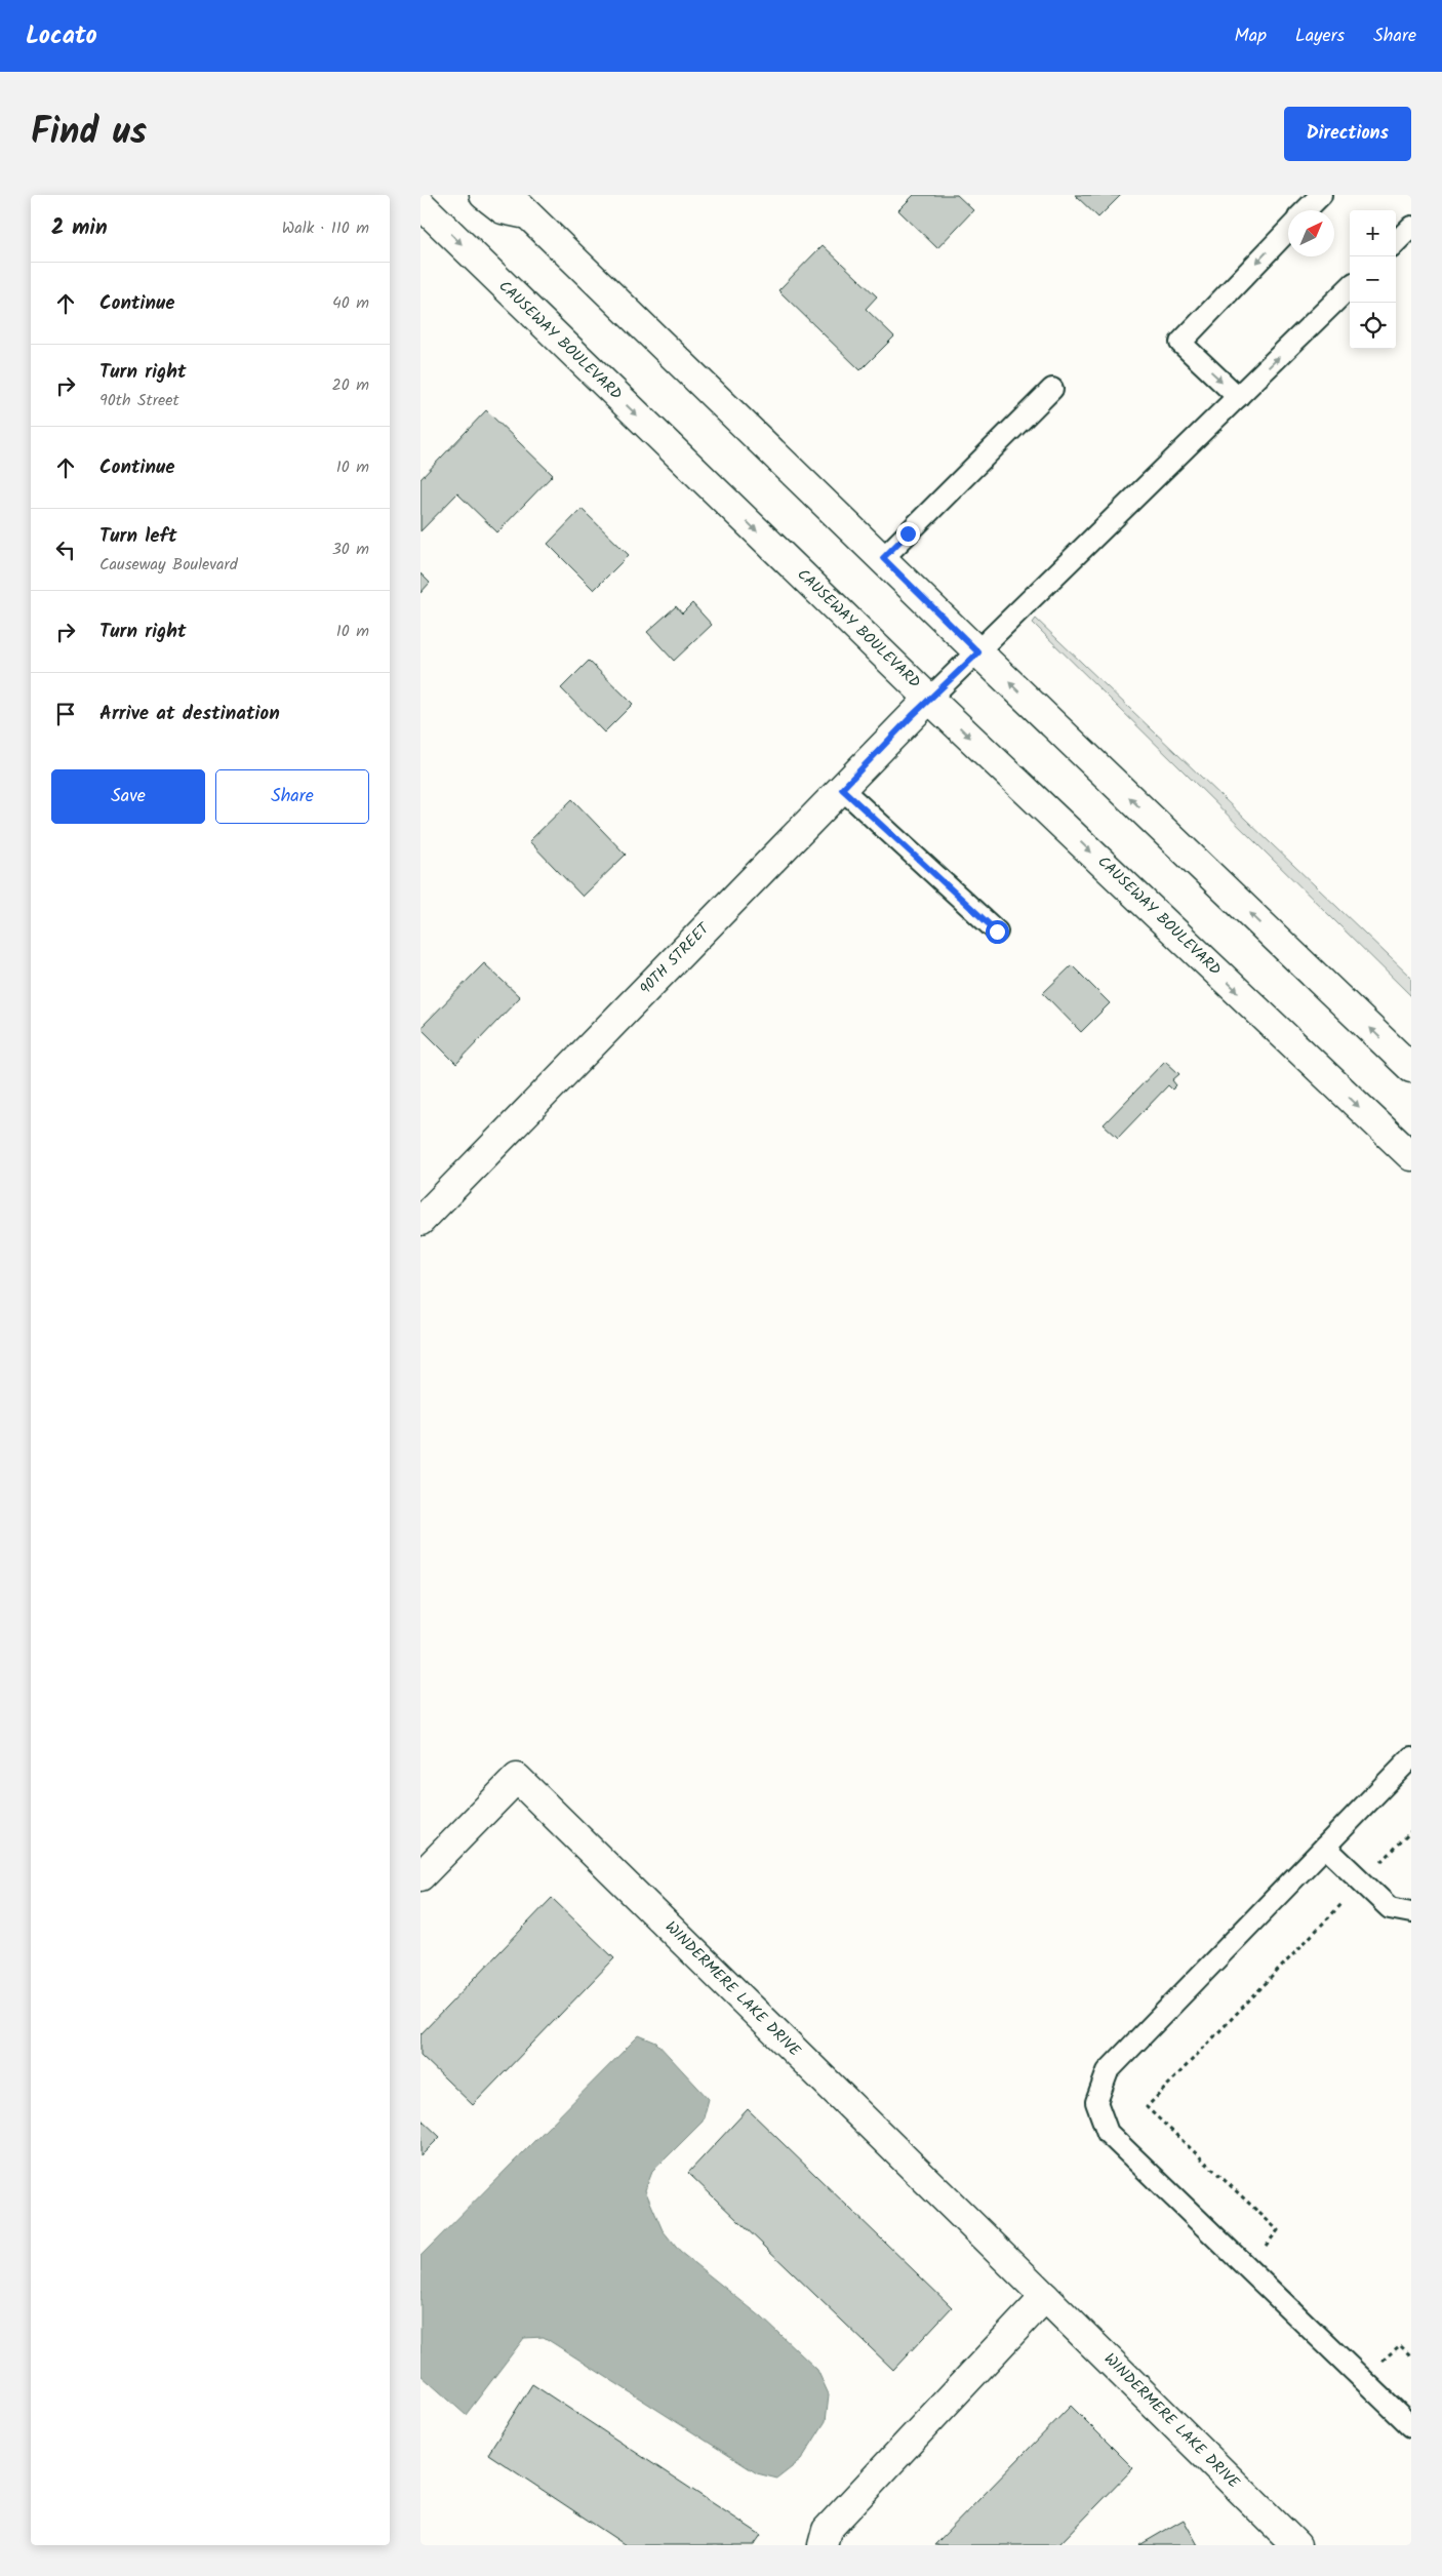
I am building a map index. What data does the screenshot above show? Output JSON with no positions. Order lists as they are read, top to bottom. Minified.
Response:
{"streets":{"main road":["CAUSEWAY BOULEVARD","90TH STREET","WINDERMERE LAKE DRIVE"]},"crossings":[["CAUSEWAY BOULEVARD","90TH STREET"]],"north":"top right","page":{"header":"Locato","nav":["Map","Layers","Share"],"title":"Find us","buttons":["Directions",["Save","Share"]],"heading":["2 min","Walk · 110 m"],"map_buttons":["+","−"],"list":[["Continue","40 m"],["Turn right","90th Street","20 m"],["Continue","10 m"],["Turn left","Causeway Boulevard","30 m"],["Turn right","10 m"],"Arrive at destination"]}}
